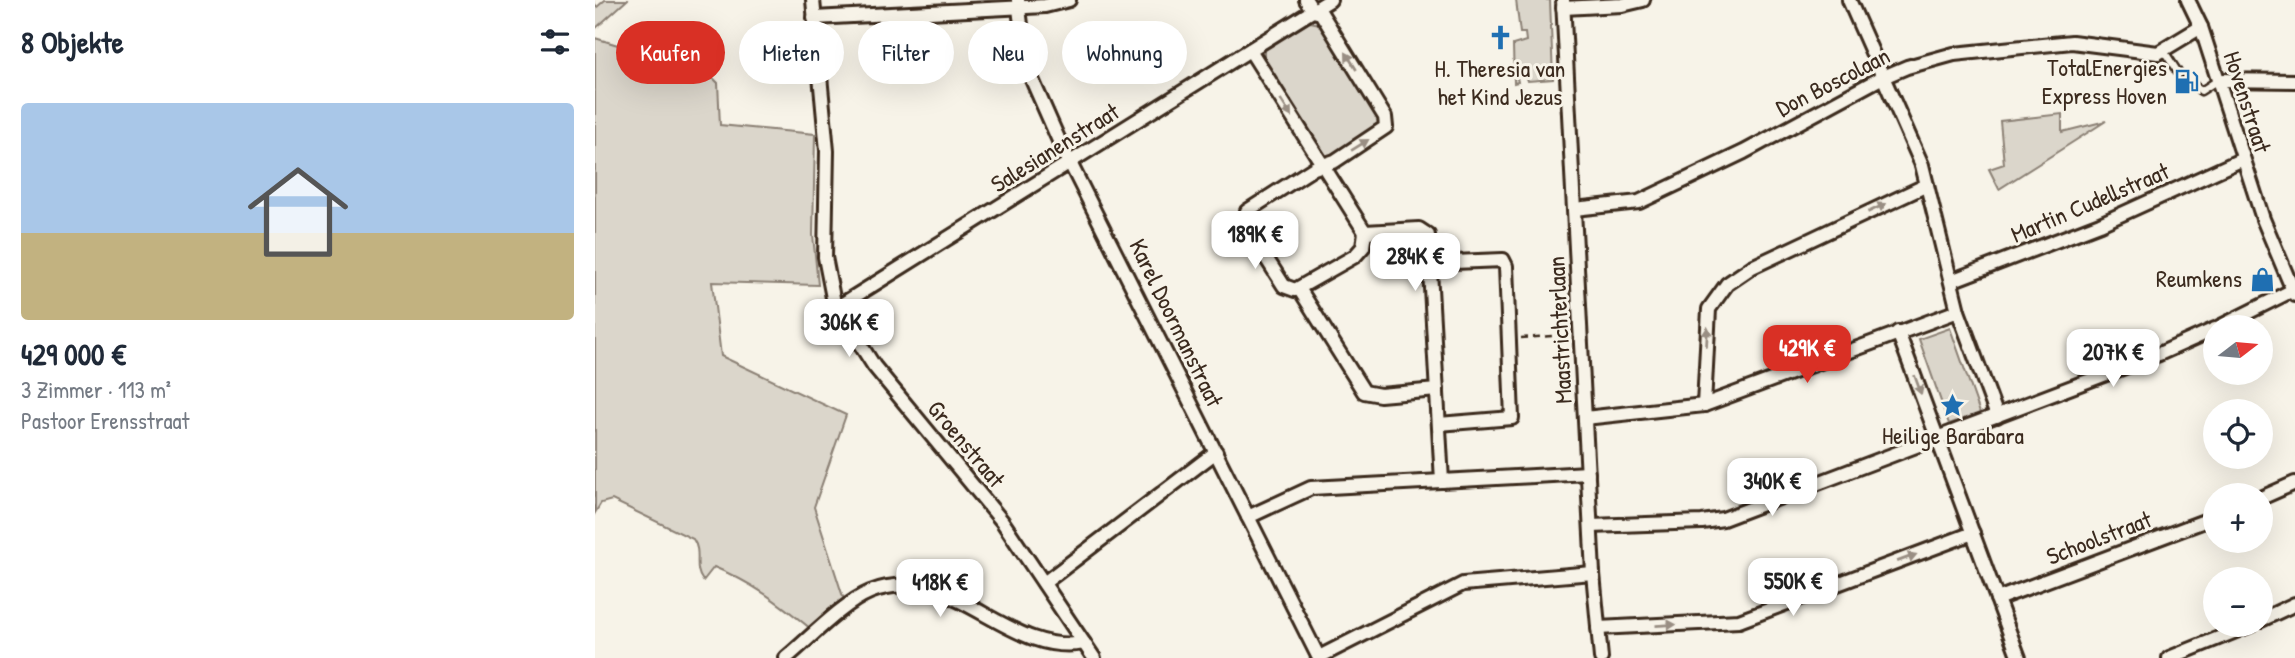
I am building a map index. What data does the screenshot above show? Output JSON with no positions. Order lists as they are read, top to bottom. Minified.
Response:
{"streets":{"street":["Don Boscolaan","Hovenstraat","Salesianenstraat","Martin Cudellstraat","Karel Doormanstraat","Maastrichterlaan","Groenstraat","Schoolstraat"]},"crossings":[["Don Boscolaan","Maastrichterlaan"],["Hovenstraat","Martin Cudellstraat"],["Salesianenstraat","Karel Doormanstraat"],["Salesianenstraat","Groenstraat"]],"places":{"church":["H. Theresia van het Kind Jezus"],"fuel station":["TotalEnergies Express Hoven"],"shop":["Reumkens"],"place":["Heilige Barabara"]},"north":"right","page":{"heading":"8 Objekte","chip":["Kaufen","Mieten","Filter","Neu","Wohnung"],"list":[{"name":"429 000 €","note":"3 Zimmer · 113 m² · Pastoor Erensstraat"}],"price":["189K €","284K €","306K €","429K €","207K €","340K €","550K €","418K €"],"map_buttons":["+","−"]}}
